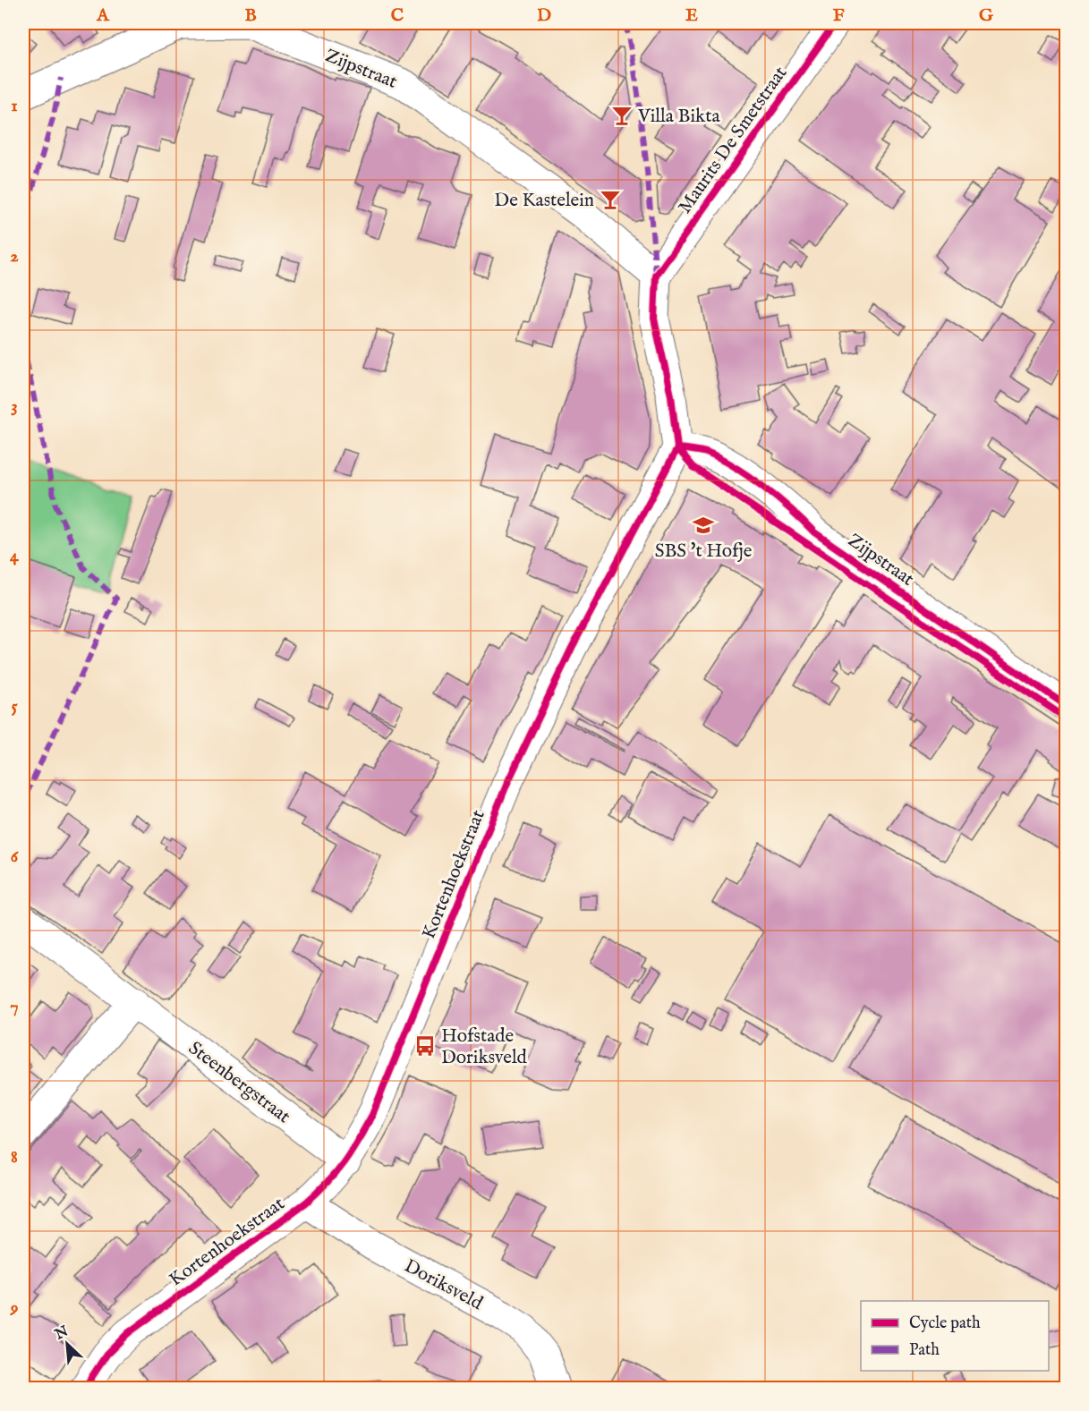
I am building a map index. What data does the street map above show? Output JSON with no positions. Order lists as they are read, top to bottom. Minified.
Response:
{"streets":{"street":["Zijpstraat","Maurits De Smetstraat","Kortenhoekstraat","Steenbergstraat","Doriksveld"]},"crossings":[["Zijpstraat","Maurits De Smetstraat"],["Zijpstraat","Kortenhoekstraat"],["Kortenhoekstraat","Steenbergstraat"],["Kortenhoekstraat","Doriksveld"]],"places":{"bar":["Villa Bikta","De Kastelein"],"school or university":["SBS 't Hofje"],"bus stop":["Hofstade Doriksveld"]},"legend":["Cycle path","Path"],"north":"top left","grid":{"columns":["A","B","C","D","E","F","G"],"rows":["1","2","3","4","5","6","7","8","9"]}}
